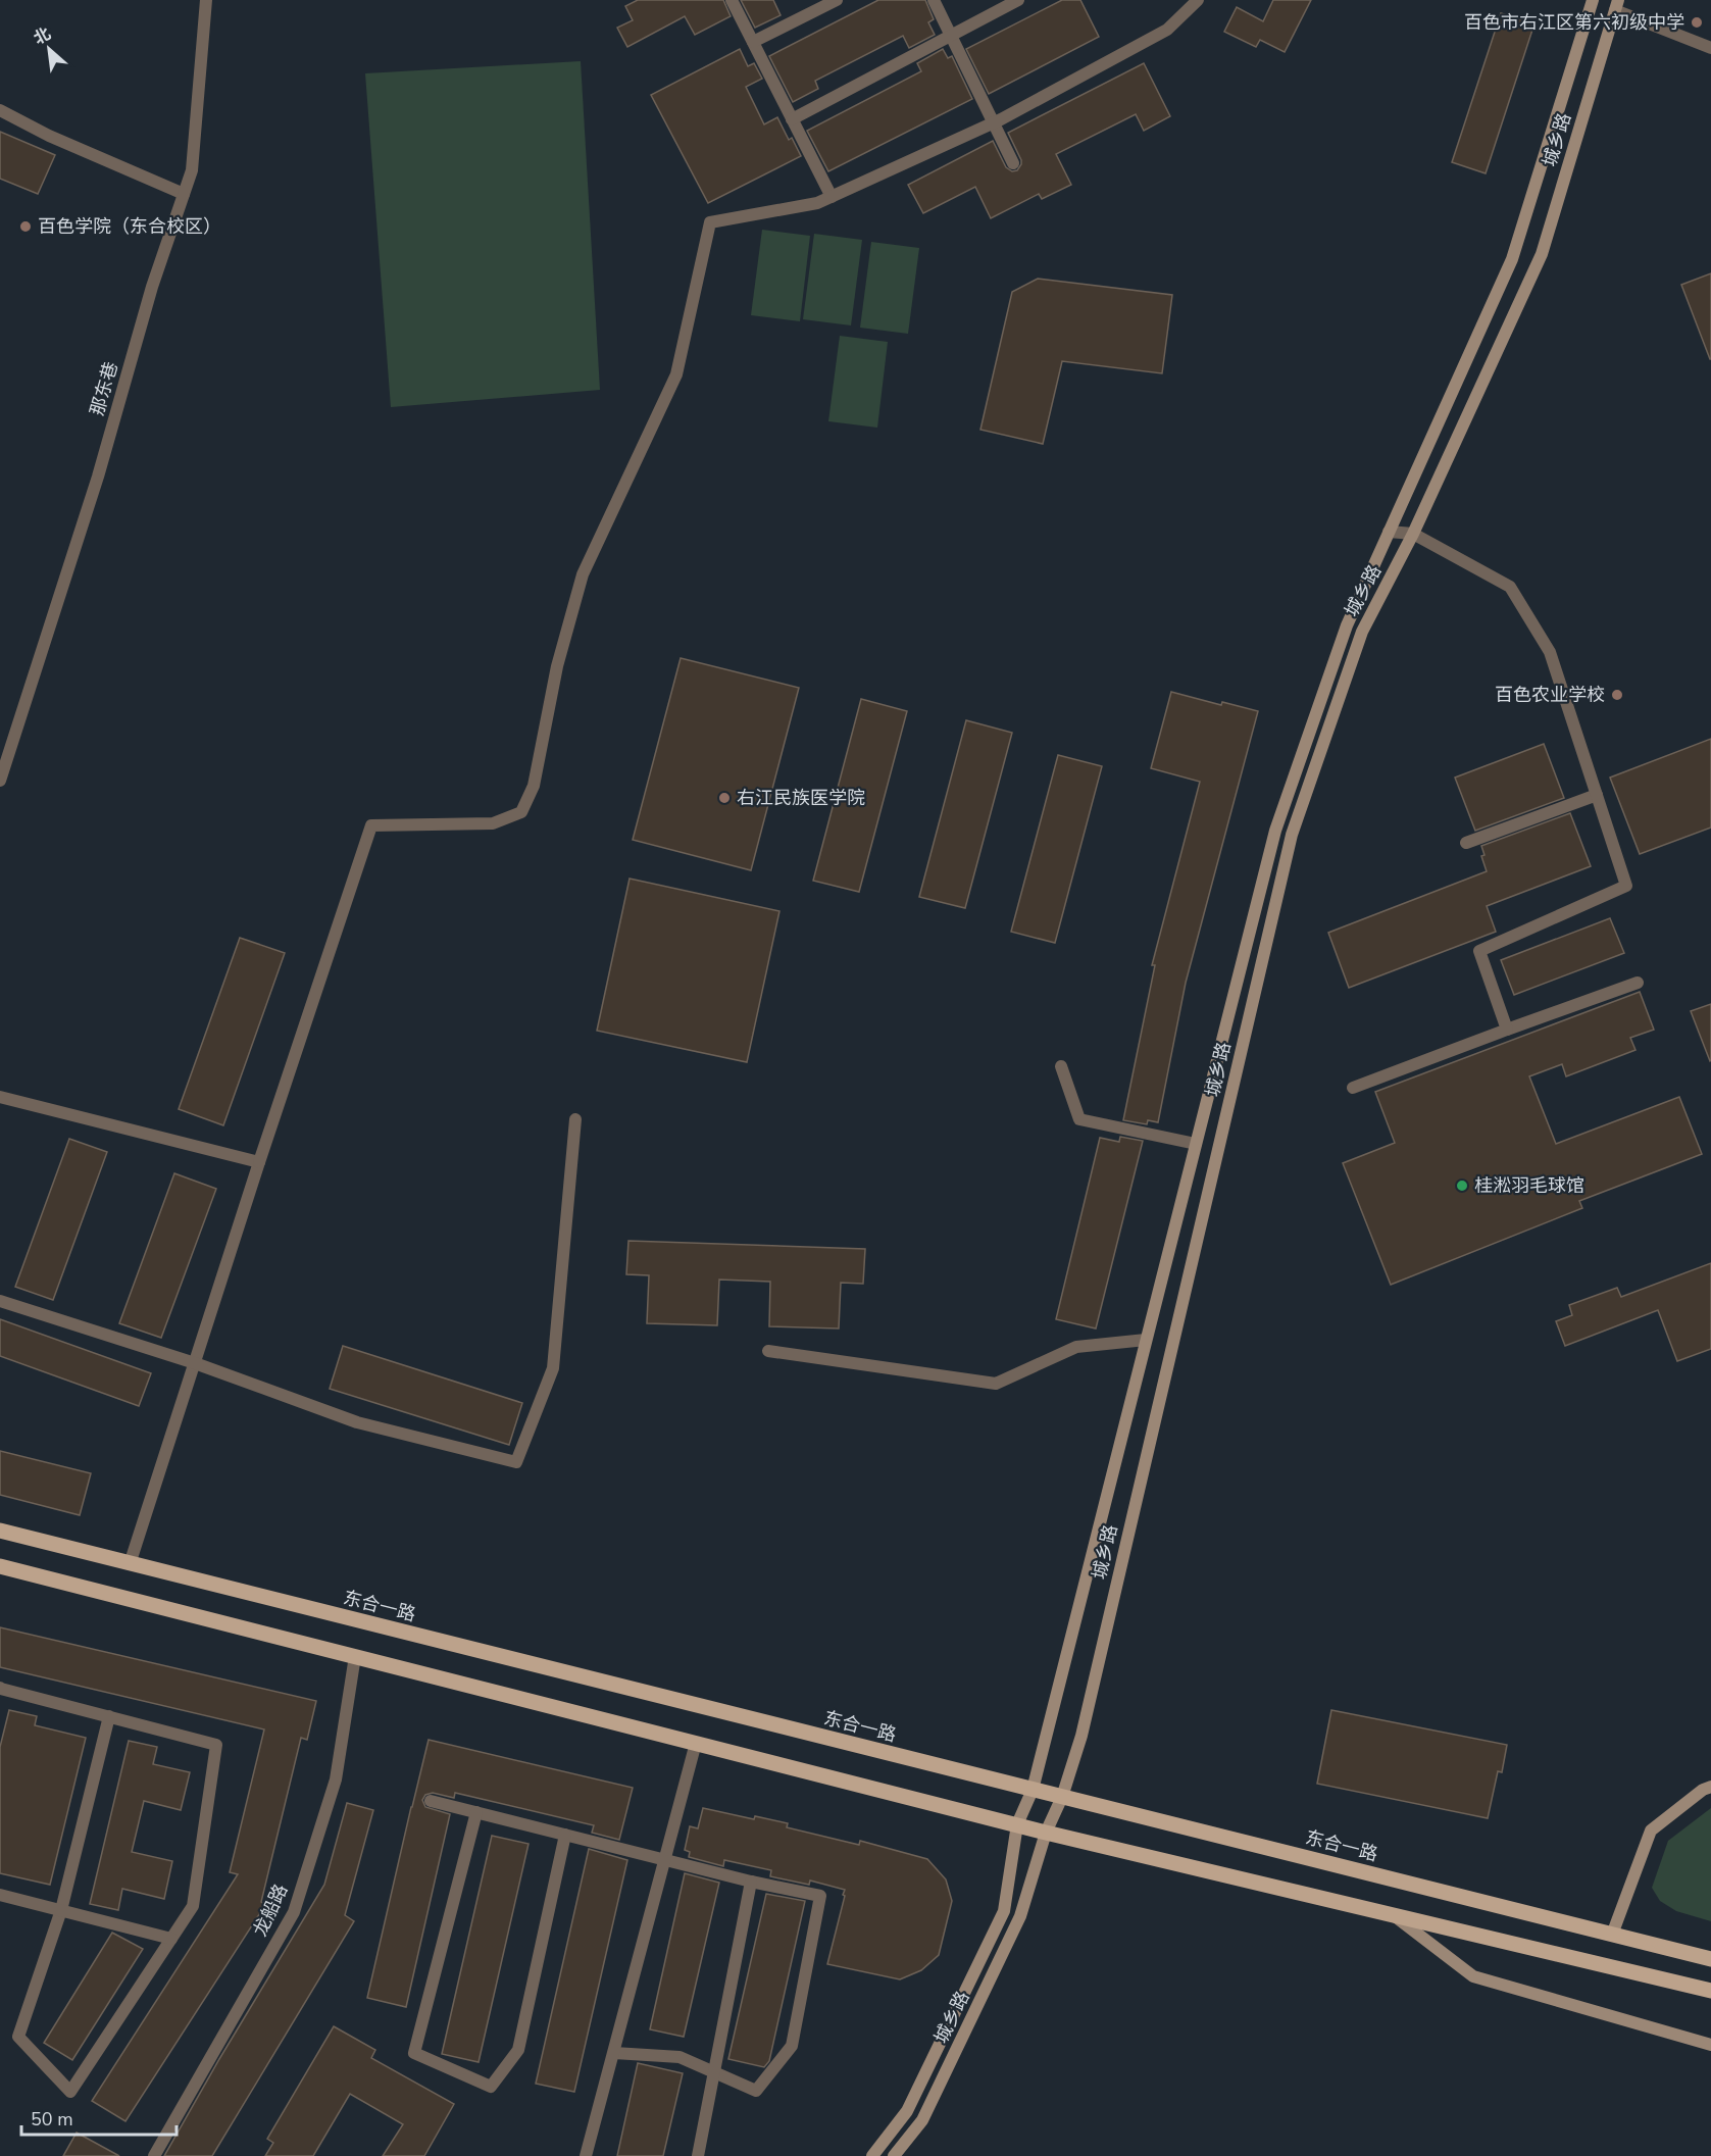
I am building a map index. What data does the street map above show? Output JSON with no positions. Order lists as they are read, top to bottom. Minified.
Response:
{"streets":{"main road":["城乡路","东合一路"],"street":["那东巷","龙船路"]},"crossings":[["城乡路","东合一路"]],"places":["百色市右江区第六初级中学","百色学院（东合校区）","百色农业学校","右江民族医学院","桂淞羽毛球馆"],"scale_bar":"50 m","north":"top left"}
